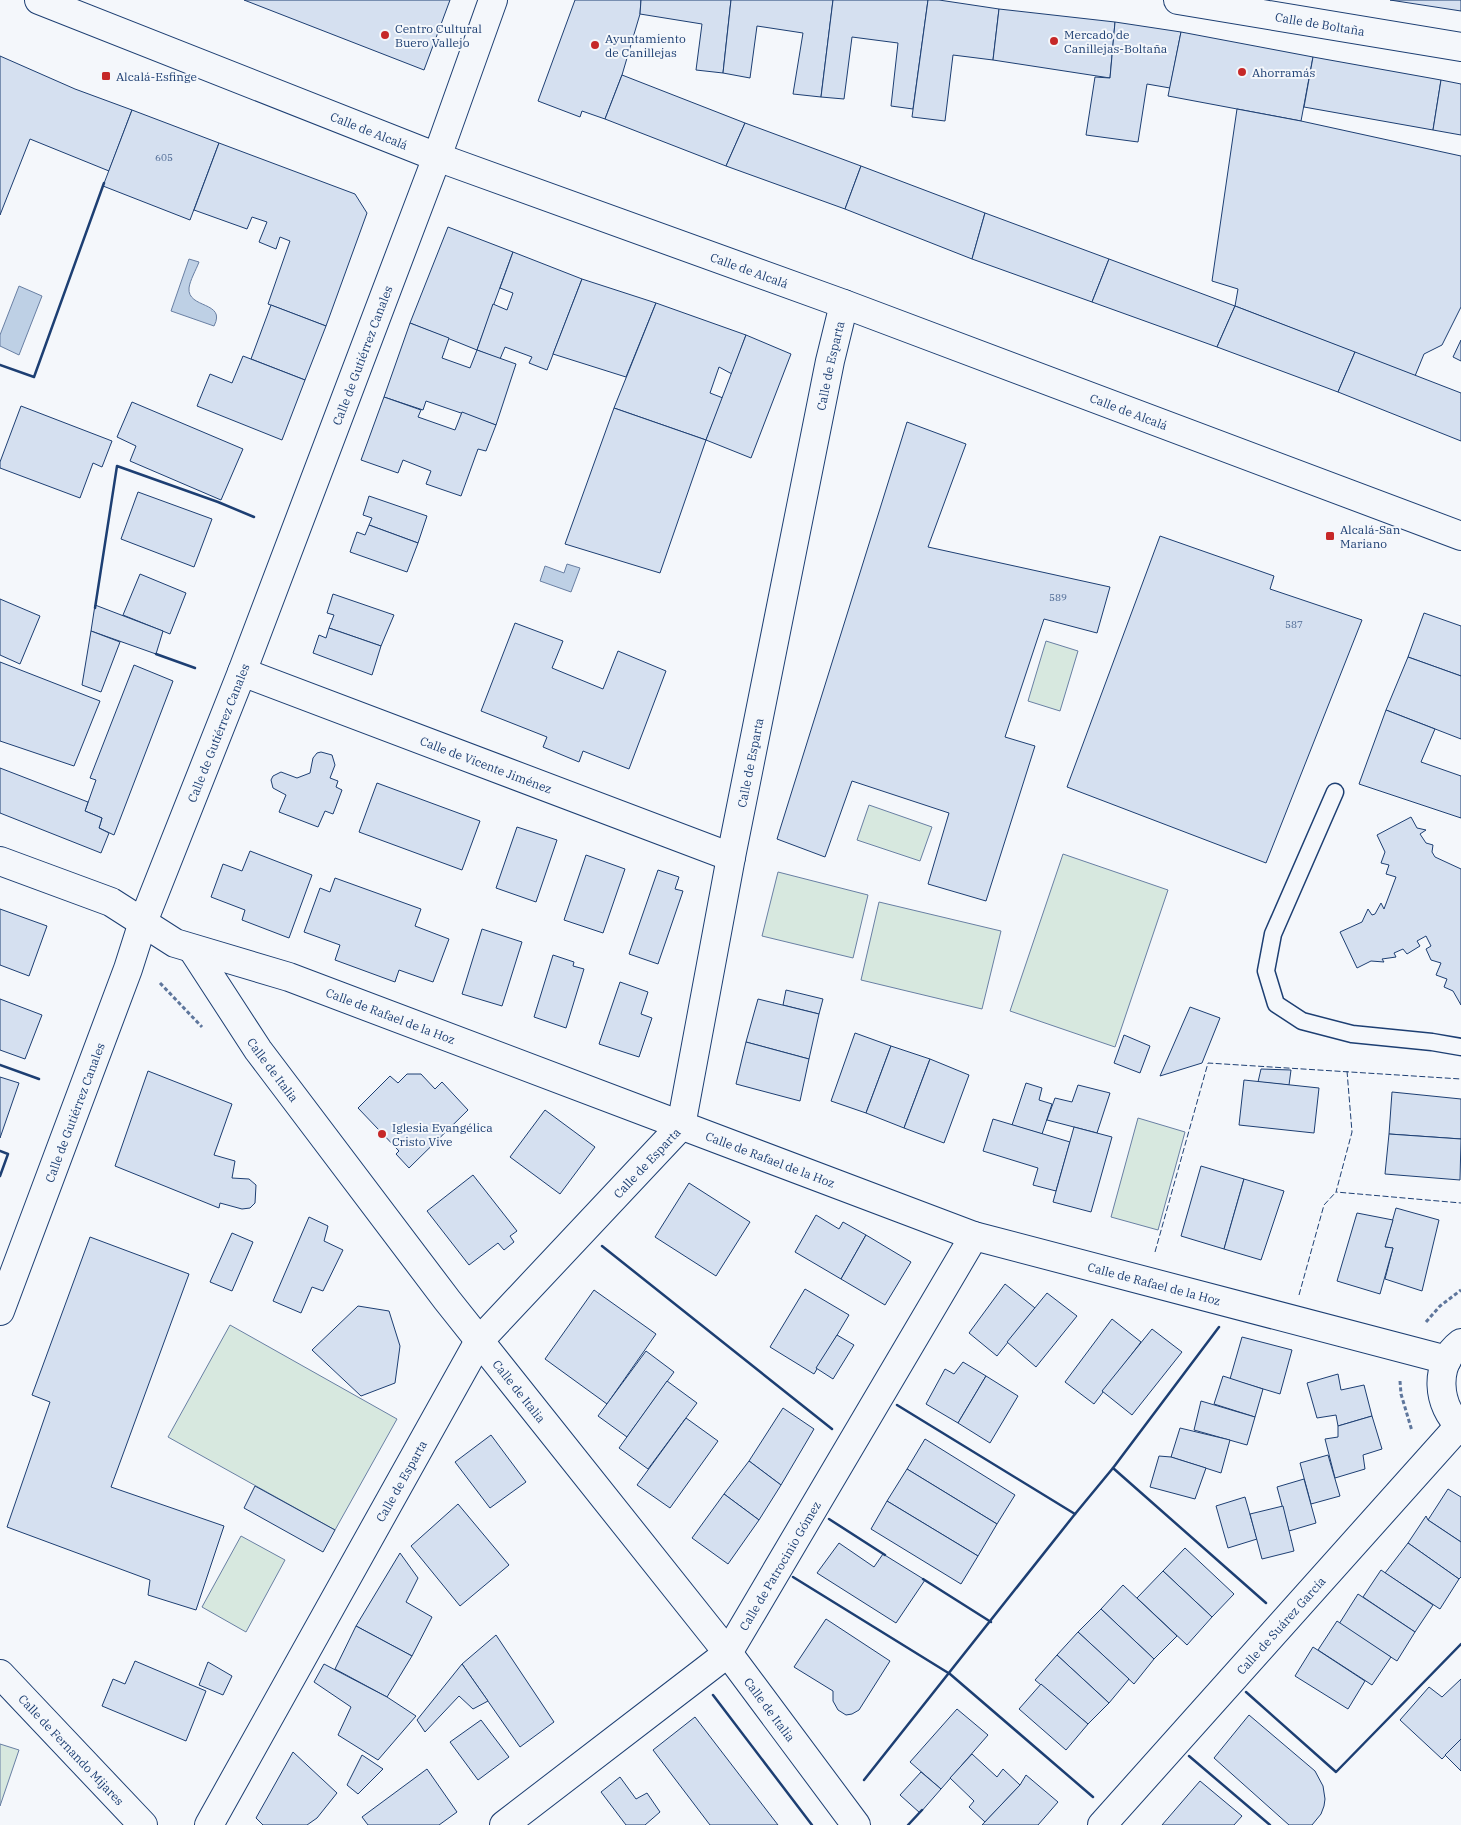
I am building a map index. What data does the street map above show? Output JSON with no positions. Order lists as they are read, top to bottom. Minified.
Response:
{"streets":{"street":["Calle de Boltaña","Calle de Alcalá","Calle de Gutiérrez Canales","Calle de Esparta","Calle de Vicente Jiménez","Calle de Rafael de la Hoz","Calle de Italia","Calle de Patrocinio Gómez","Calle de Suárez García","Calle de Fernando Mijares"]},"crossings":[["Calle de Alcalá","Calle de Gutiérrez Canales"],["Calle de Alcalá","Calle de Esparta"],["Calle de Gutiérrez Canales","Calle de Vicente Jiménez"],["Calle de Gutiérrez Canales","Calle de Rafael de la Hoz"],["Calle de Esparta","Calle de Vicente Jiménez"],["Calle de Esparta","Calle de Rafael de la Hoz"],["Calle de Esparta","Calle de Italia"],["Calle de Rafael de la Hoz","Calle de Italia"],["Calle de Rafael de la Hoz","Calle de Patrocinio Gómez"],["Calle de Italia","Calle de Patrocinio Gómez"]],"places":{"other":["Centro Cultural Buero Vallejo","Mercado de Canillejas-Boltaña","Ayuntamiento de Canillejas","Ahorramás","Iglesia Evangélica Cristo Vive"],"transit":["Alcalá-Esfinge","Alcalá-San Mariano"]},"house_numbers":["605","589","587"]}
